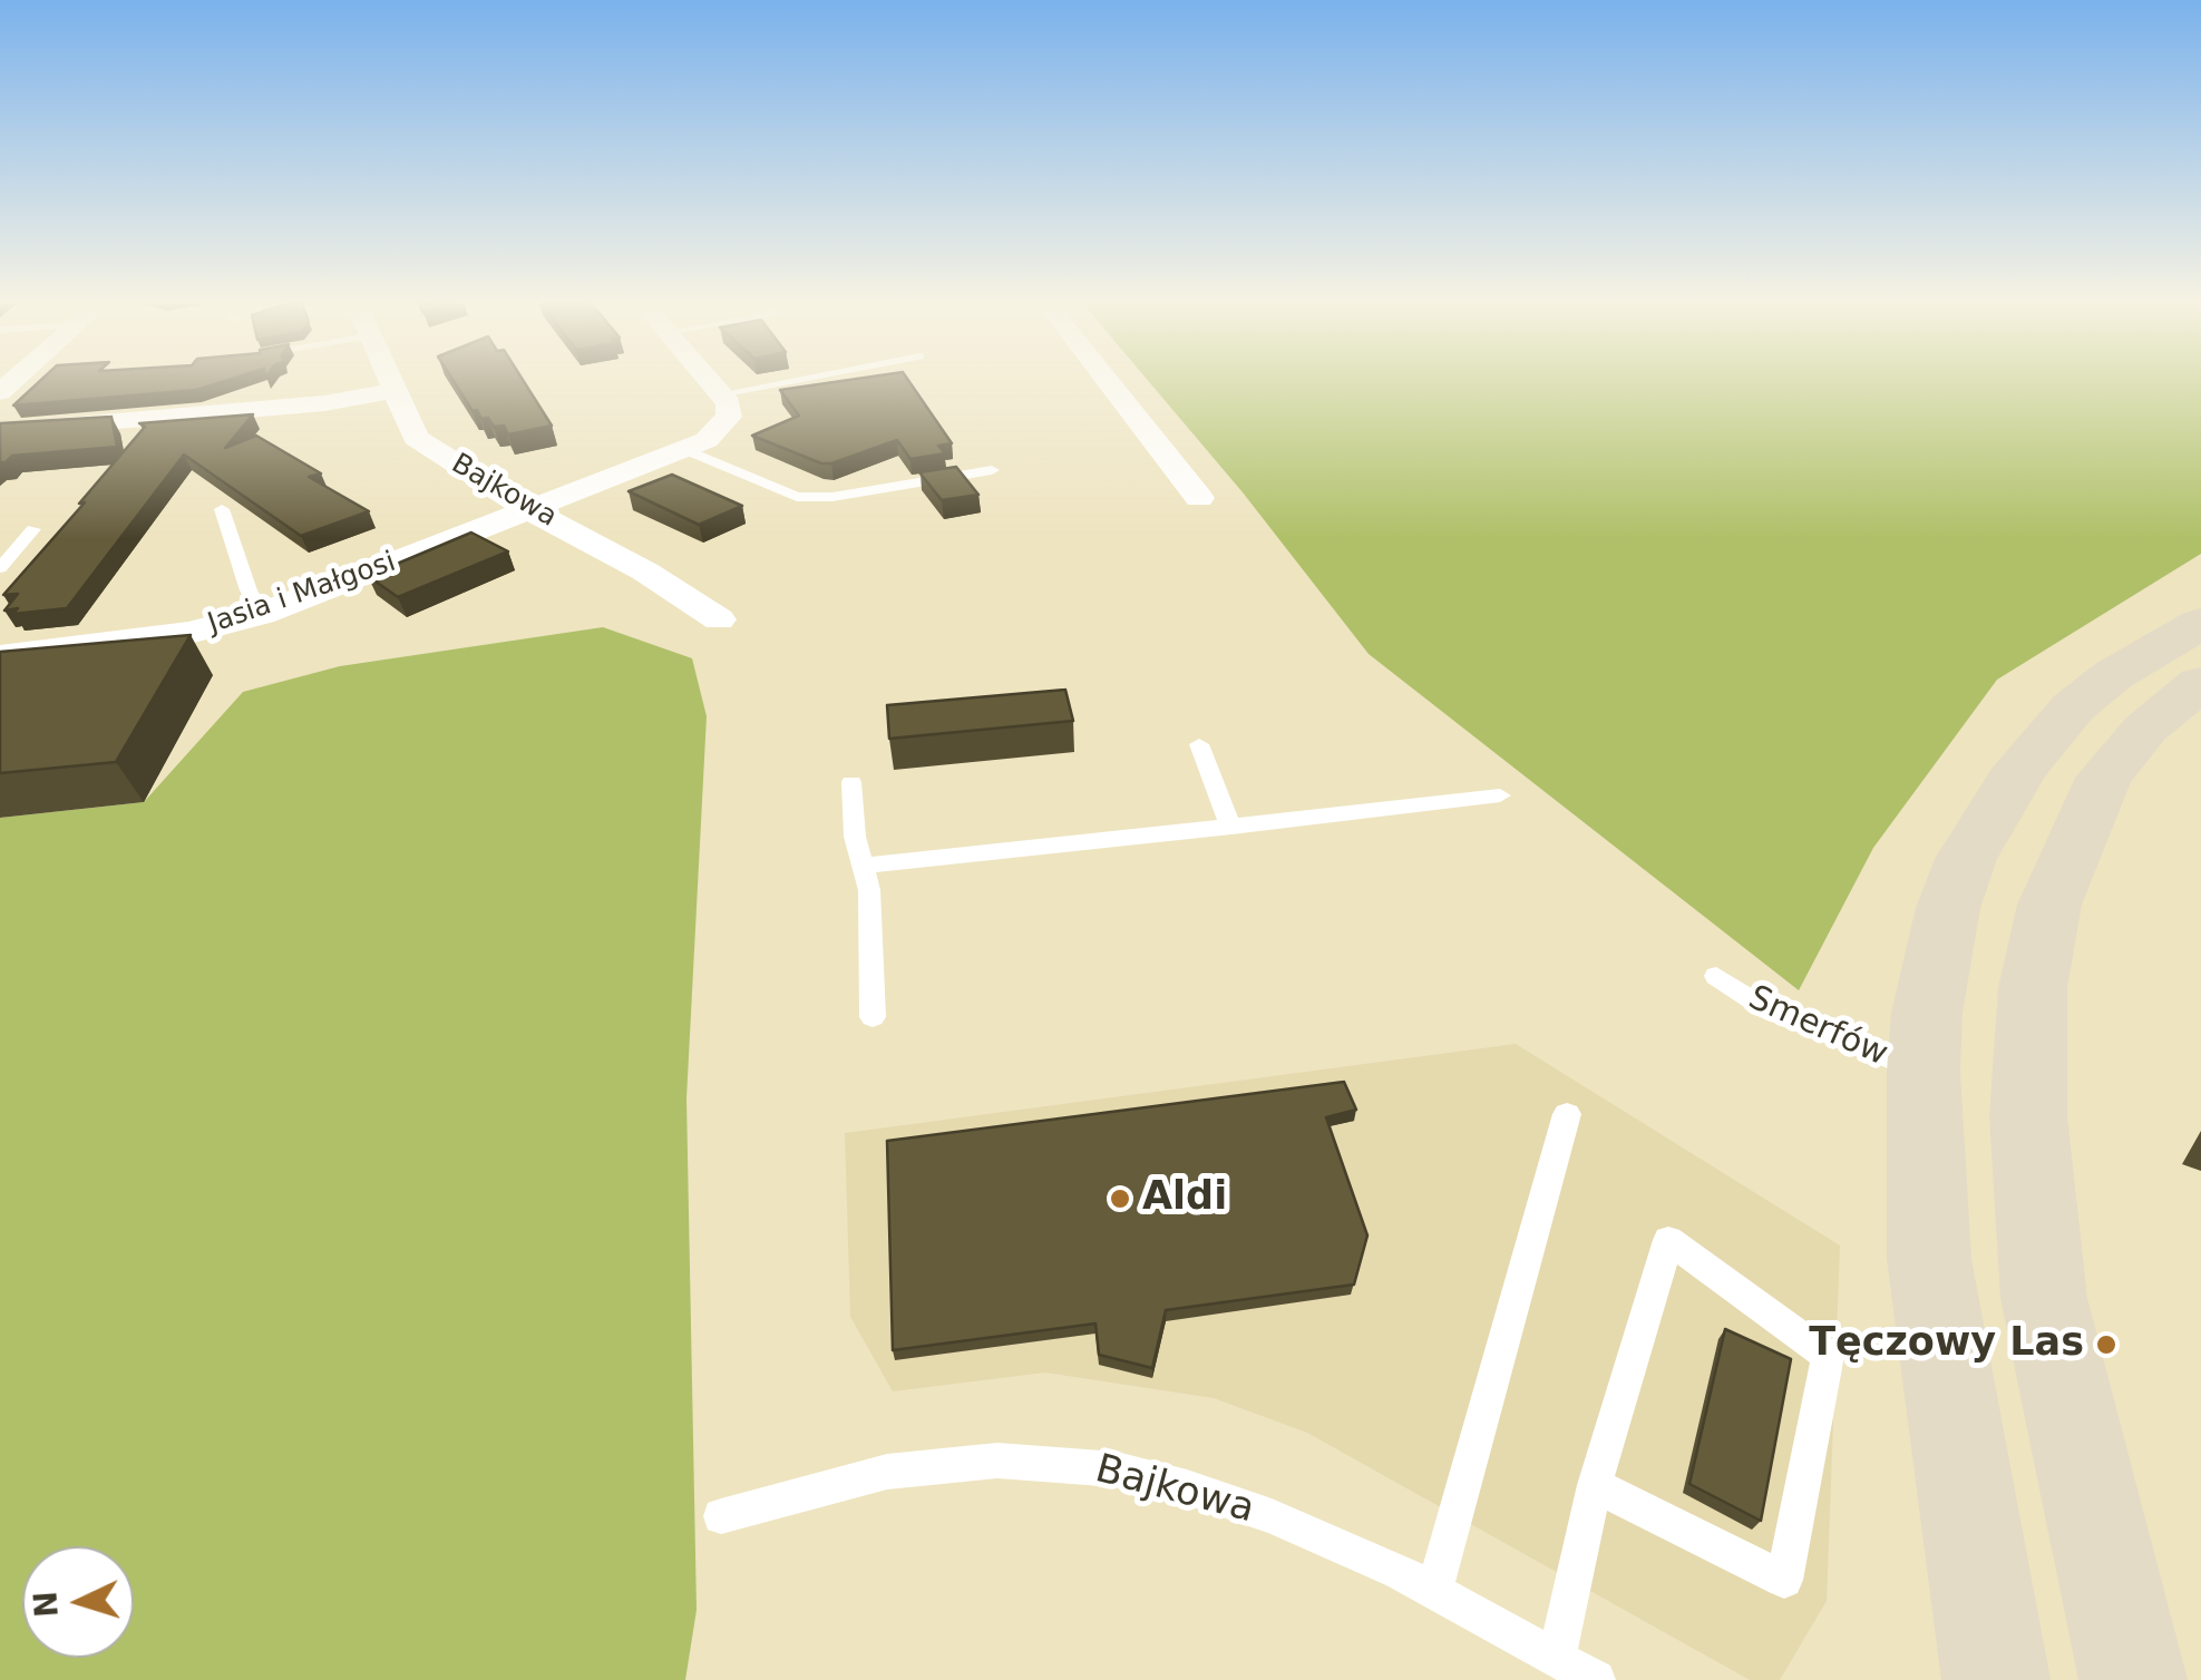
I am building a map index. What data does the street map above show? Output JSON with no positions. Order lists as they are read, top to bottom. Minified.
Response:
{"streets":{"street":["Bajkowa","Jasia i Małgosi"],"lane":["Smerfów"]},"crossings":[["Bajkowa","Jasia i Małgosi"]],"places":["Aldi","Tęczowy Las"],"north":"left"}
